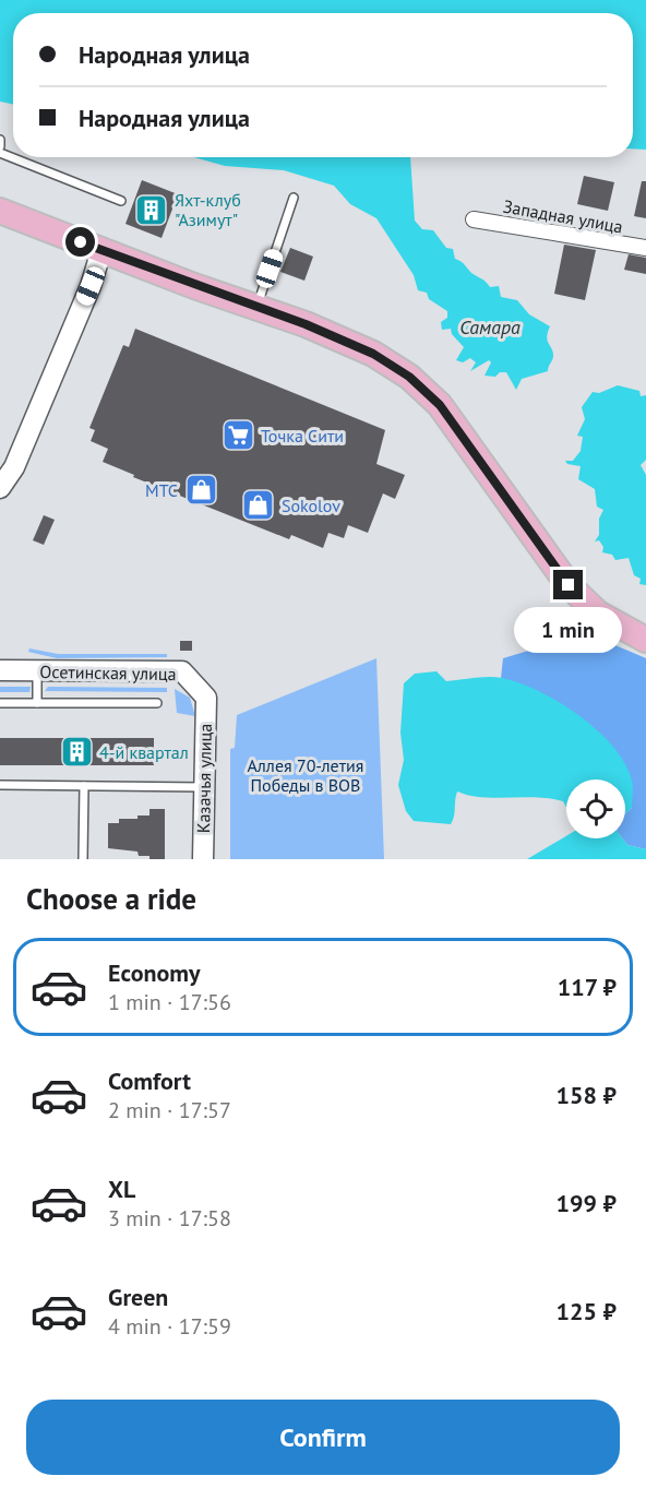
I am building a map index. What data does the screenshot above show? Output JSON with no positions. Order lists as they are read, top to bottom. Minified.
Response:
{"streets":{"street":["Западная улица","Осетинская улица","Казачья улица"]},"crossings":[["Осетинская улица","Казачья улица"]],"water":["Самара"],"parks":["Аллея 70-летия Победы в ВОВ"],"places":{"building":["Яхт-клуб \"Азимут\"","4-й квартал"],"supermarket":["Точка Сити"],"shop":["МТС","Sokolov"]},"page":{"banner":["Народная улица","Народная улица"],"bubble":"1 min","heading":"Choose a ride","list":[{"name":"Economy","note":"1 min · 17:56","value":"117 ₽"},{"name":"Comfort","note":"2 min · 17:57","value":"158 ₽"},{"name":"XL","note":"3 min · 17:58","value":"199 ₽"},{"name":"Green","note":"4 min · 17:59","value":"125 ₽"}],"buttons":"Confirm"}}
